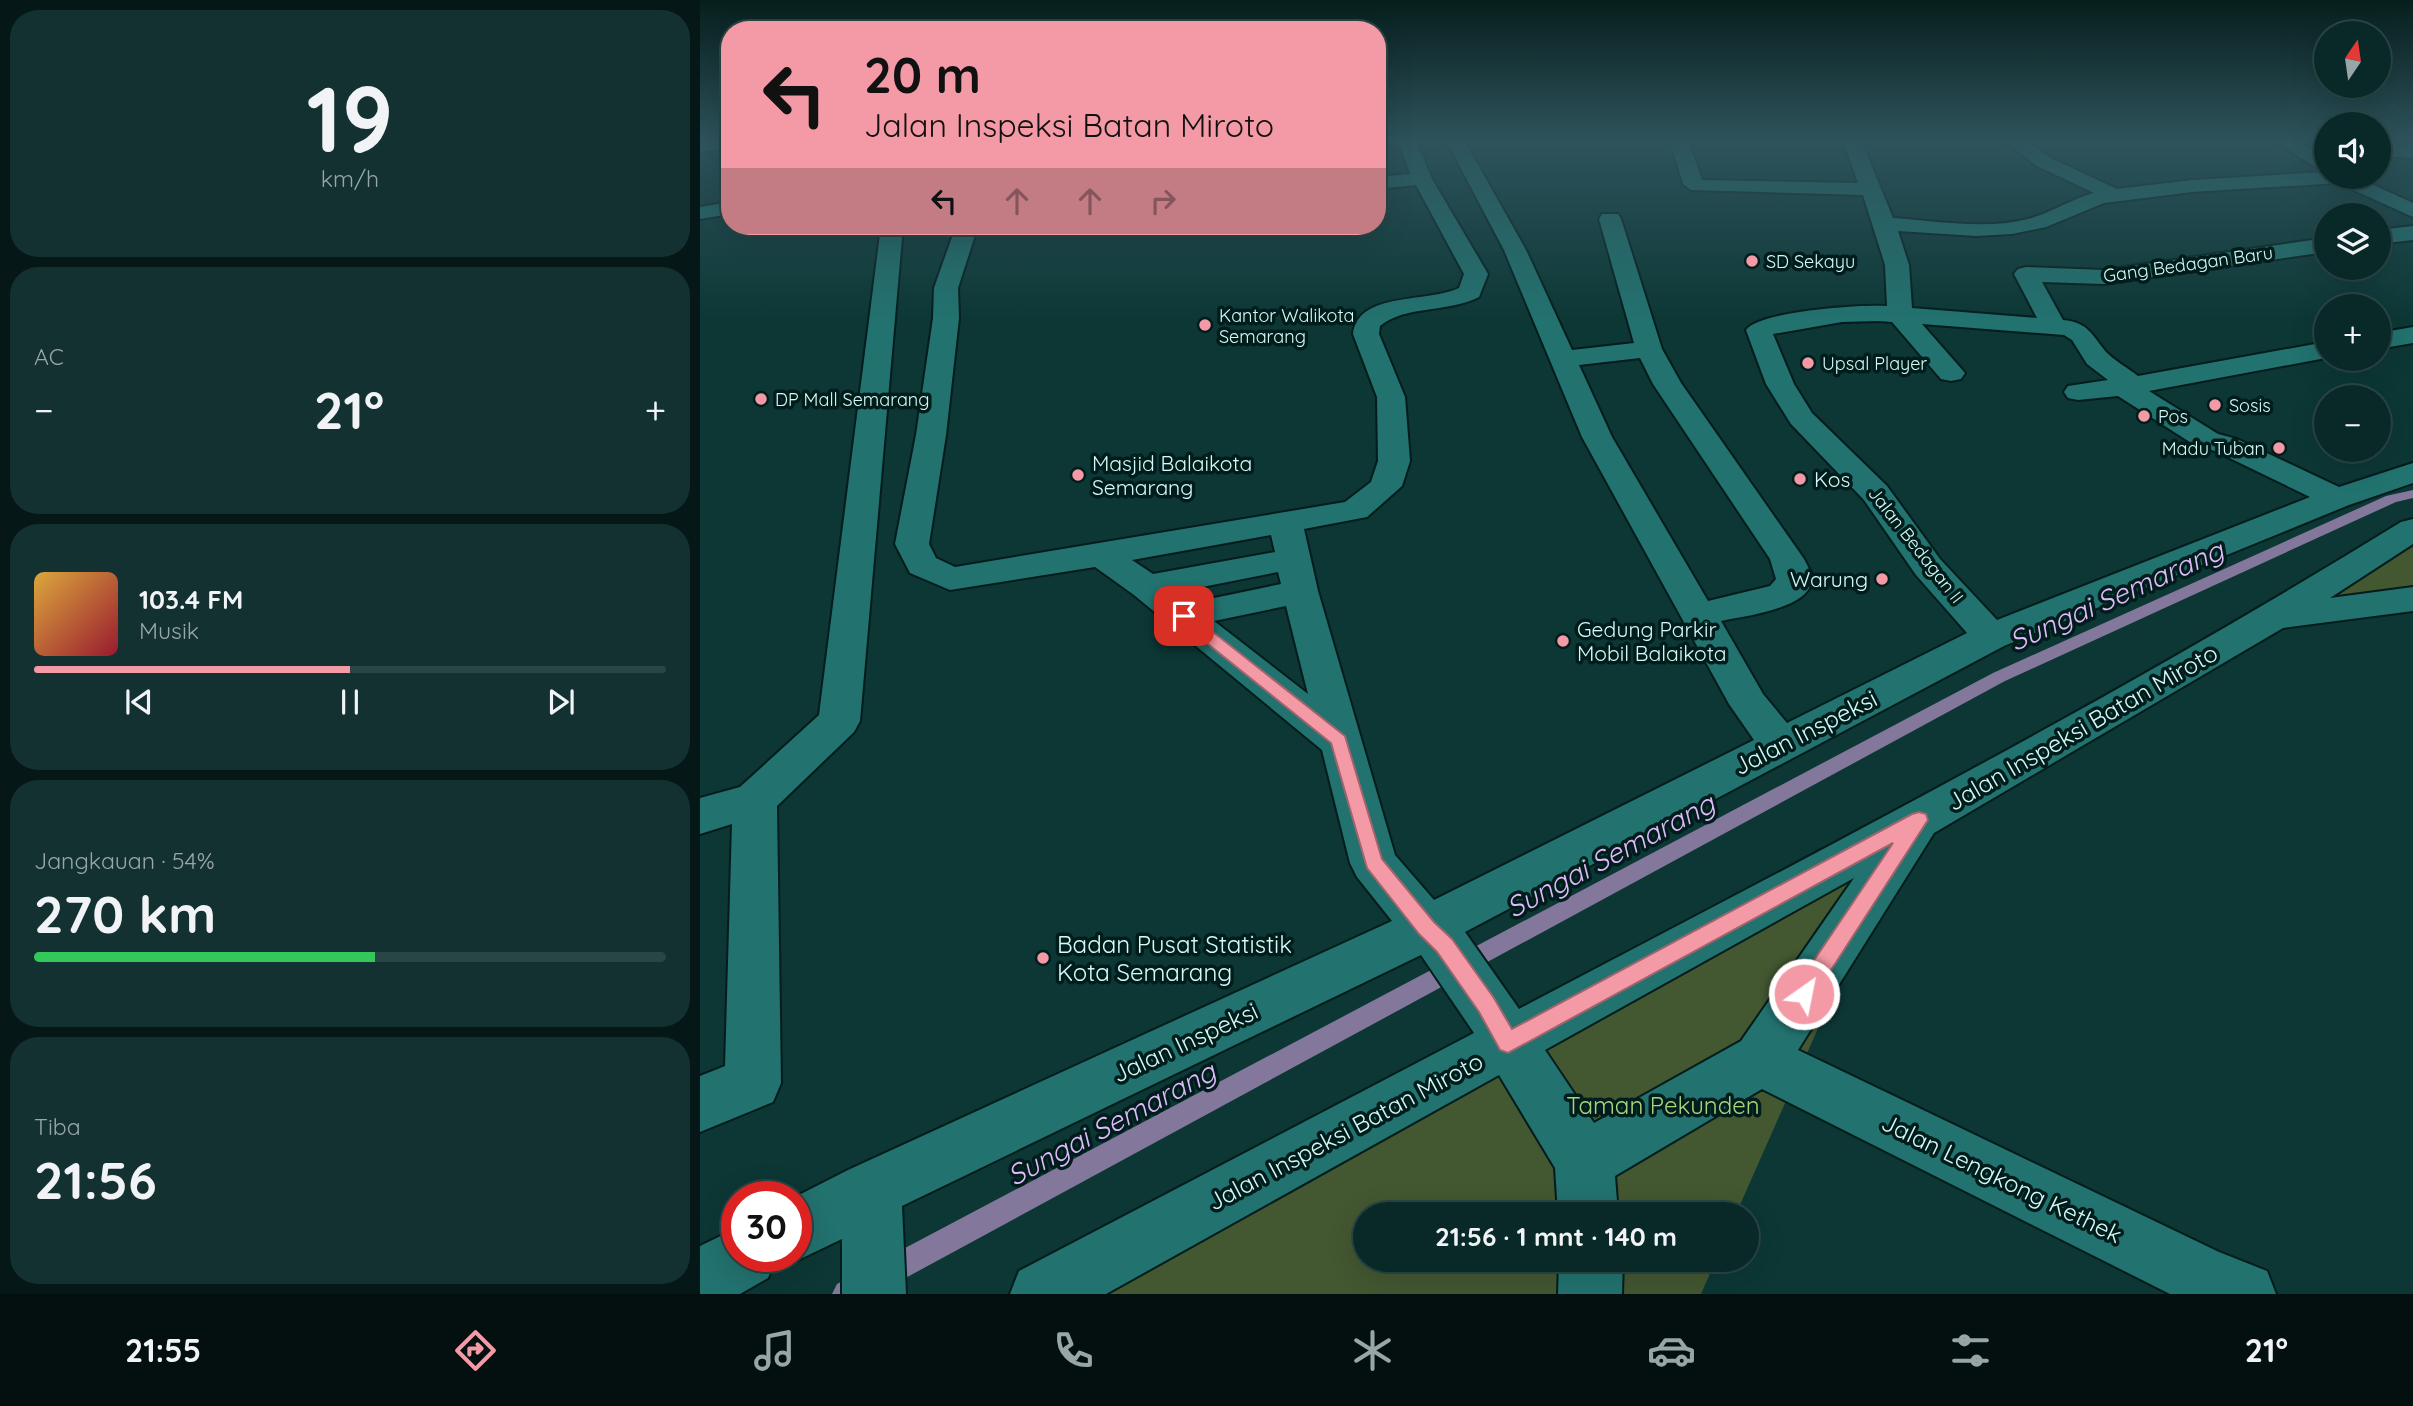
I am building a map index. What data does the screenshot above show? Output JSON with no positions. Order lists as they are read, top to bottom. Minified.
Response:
{"streets":{"street":["Gang Bedagan Baru","Jalan Bedagan II","Jalan Inspeksi Batan Miroto","Jalan Inspeksi","Jalan Lengkong Kethek"]},"crossings":[["Jalan Bedagan II","Jalan Inspeksi"]],"water":["Sungai Semarang"],"parks":["Taman Pekunden"],"places":["SD Sekayu","Kantor Walikota Semarang","Upsal Player","DP Mall Semarang","Sosis","Pos","Madu Tuban","Masjid Balaikota Semarang","Kos","Warung","Gedung Parkir Mobil Balaikota","Badan Pusat Statistik Kota Semarang"],"north":"top","page":{"tile":[["19","km/h"],"AC",["Jangkauan · 54%","270 km"],["Tiba","21:56"]],"map_buttons":["+","−"],"turn":["20 m","Jalan Inspeksi Batan Miroto"],"heat":["−","21°","+"],"song":["103.4 FM","Musik"],"limit":"30","trip":"21:56 · 1 mnt · 140 m","tabs":["21:55","21°"]}}
